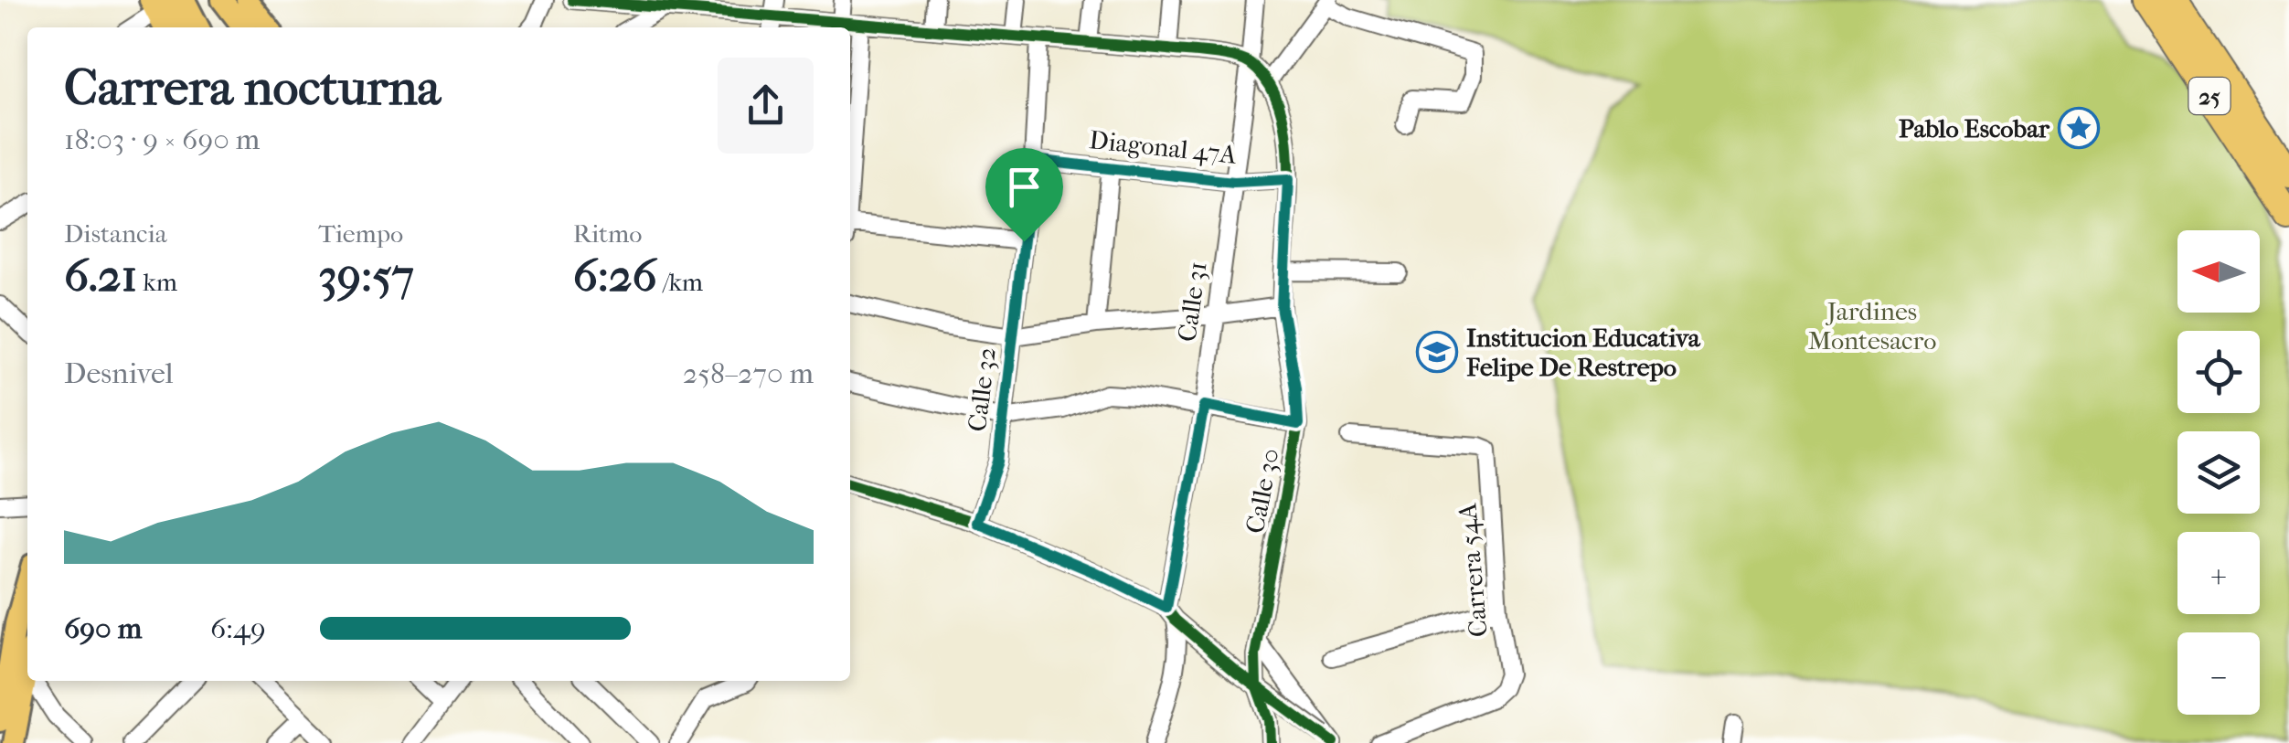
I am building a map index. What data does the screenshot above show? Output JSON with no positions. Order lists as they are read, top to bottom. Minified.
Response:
{"streets":{"highway":["25"],"street":["Diagonal 47A","Calle 31","Calle 32","Calle 30","Carrera 54A"]},"crossings":[["Diagonal 47A","Calle 31"],["Diagonal 47A","Calle 32"],["Diagonal 47A","Calle 30"],["Calle 31","Calle 30"]],"parks":["Jardines Montesacro"],"places":{"place":["Pablo Escobar"],"school or university":["Institucion Educativa Felipe De Restrepo"]},"north":"left","page":{"heading":["Carrera nocturna","18:03 · 9 × 690 m"],"stats":[["Distancia","6.21 km"],["Tiempo","39:57"],["Ritmo","6:26 /km"]],"map_buttons":["+","−"],"chart":["Desnivel","258–270 m"],"list":[{"name":"690 m","note":"6:49"}]}}
